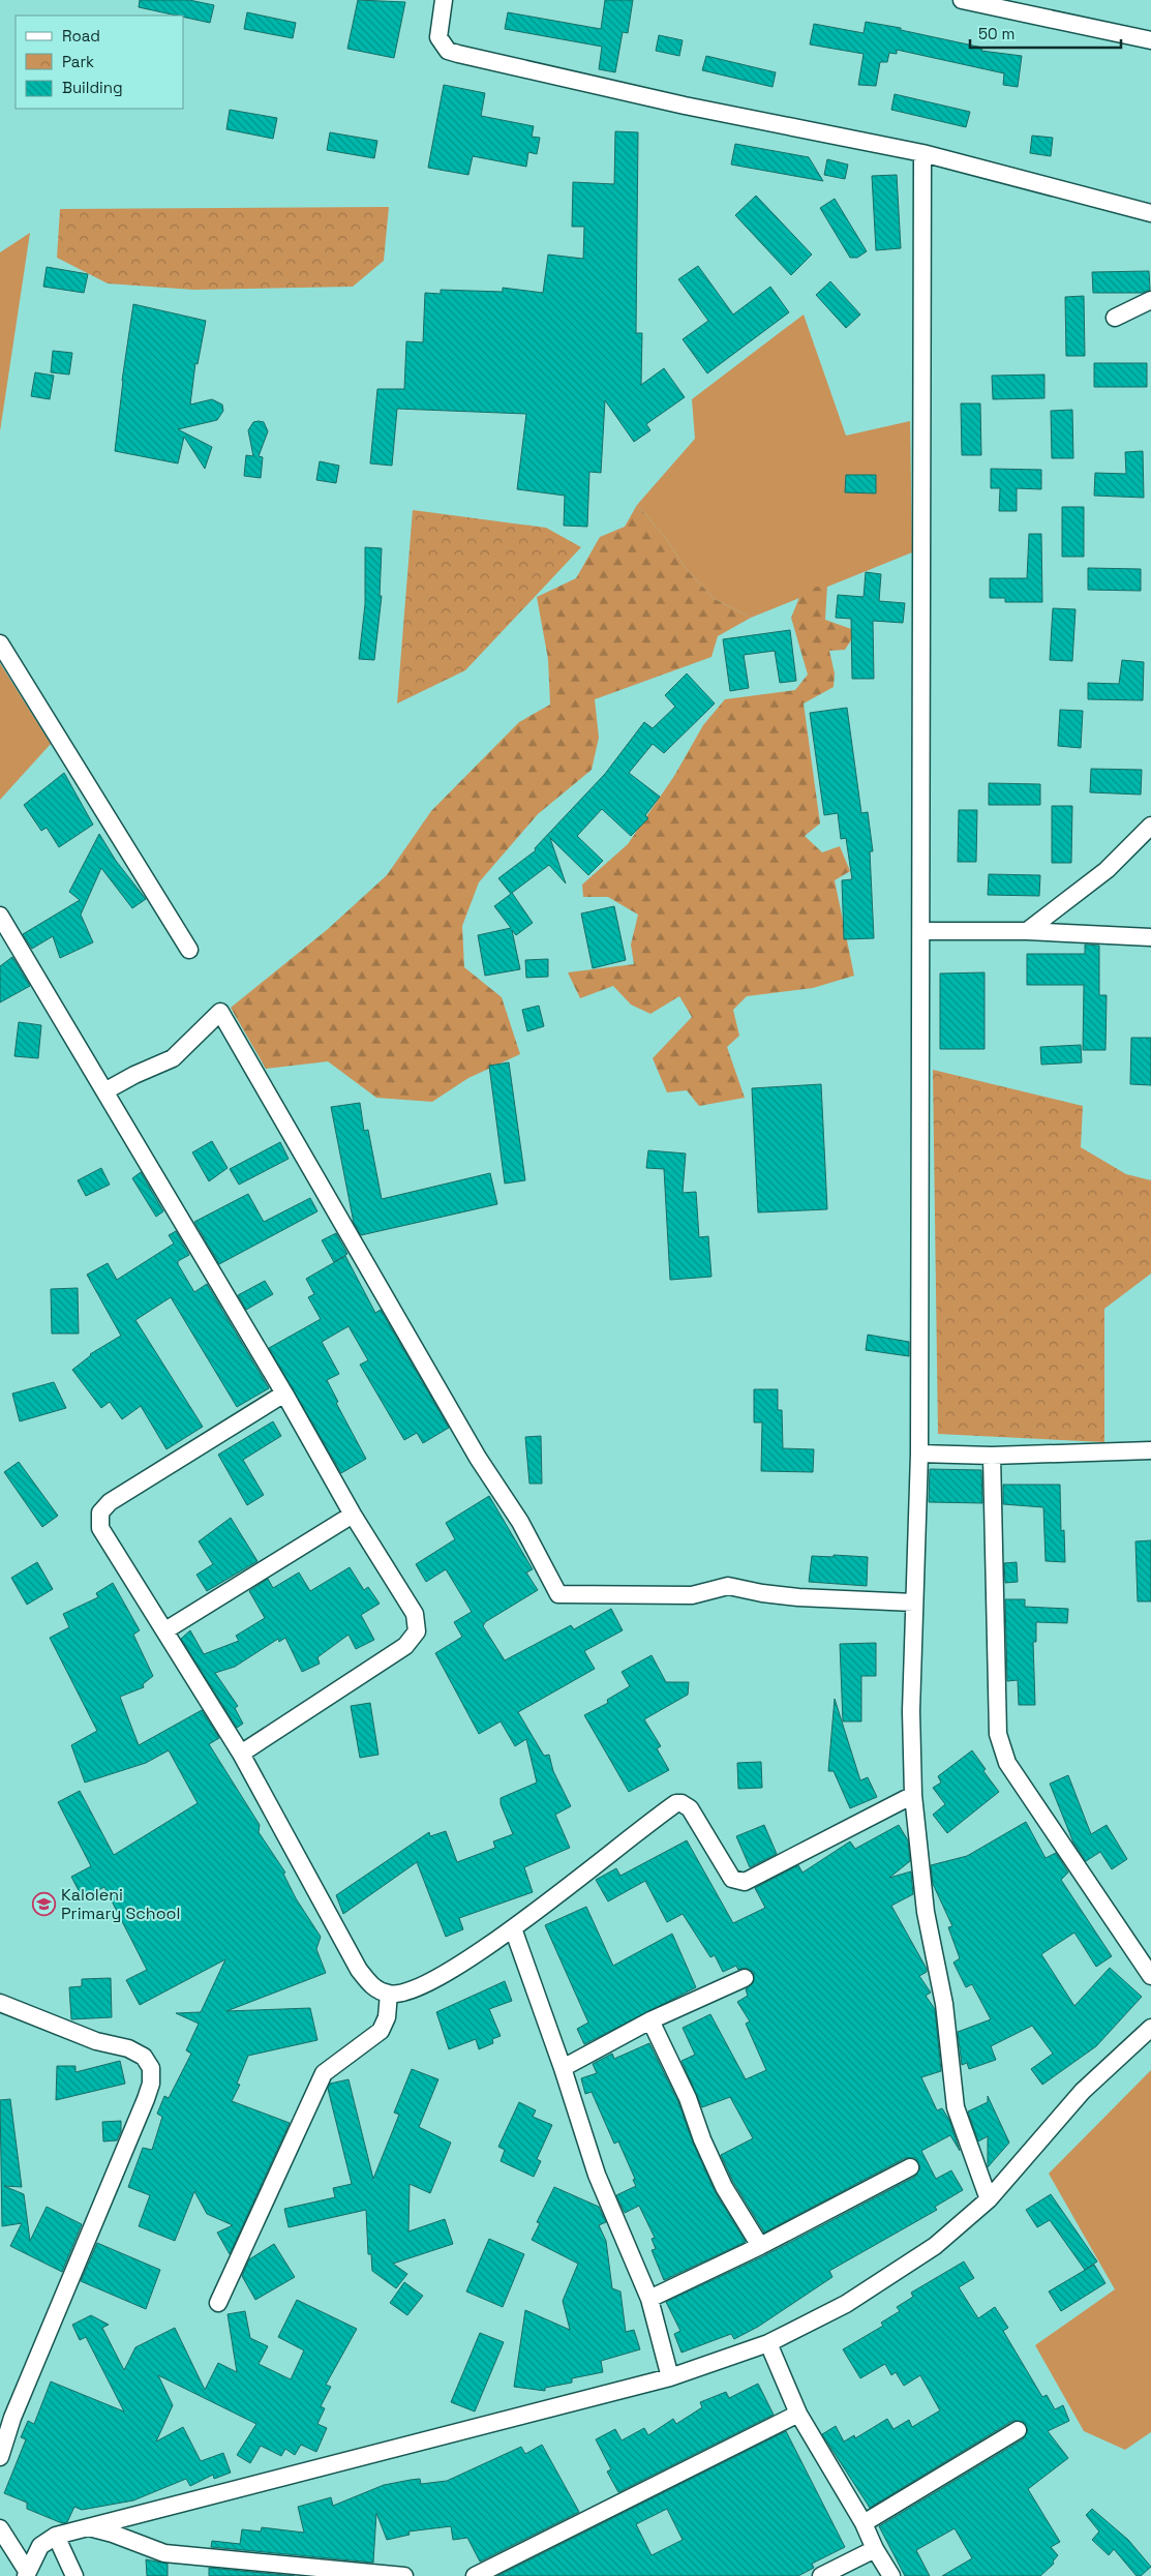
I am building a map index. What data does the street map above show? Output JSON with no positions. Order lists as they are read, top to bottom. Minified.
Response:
{"places":{"school or university":["Kaloleni Primary School"]},"legend":["Road","Park","Building"],"scale_bar":"50 m"}
